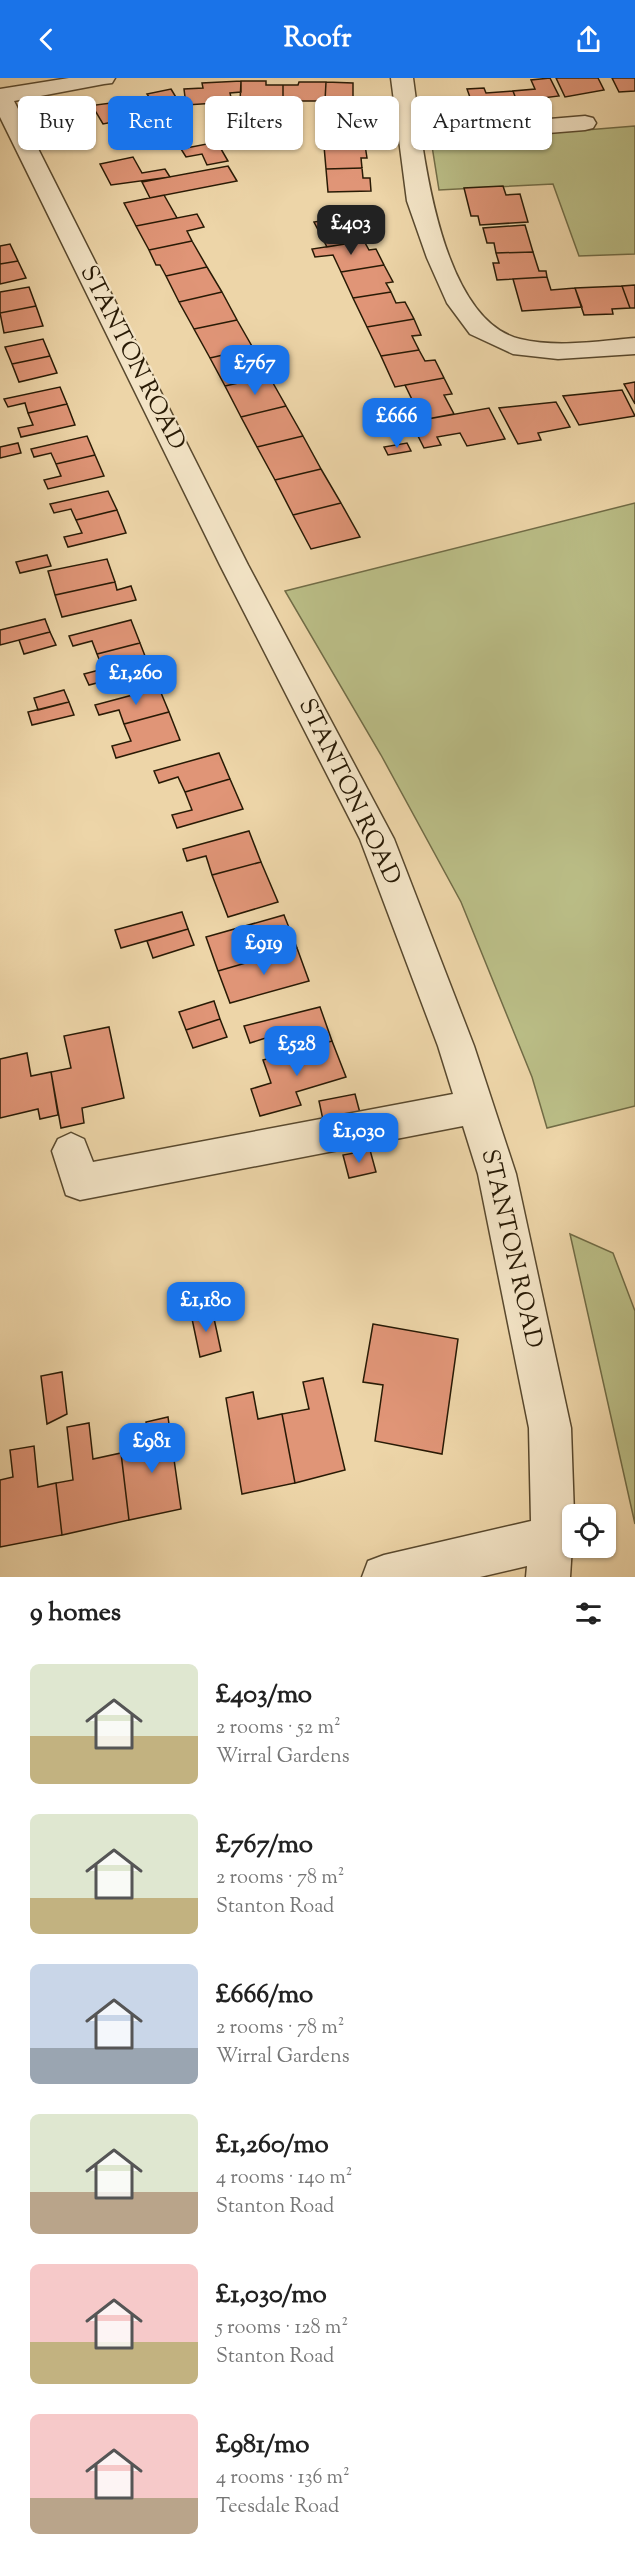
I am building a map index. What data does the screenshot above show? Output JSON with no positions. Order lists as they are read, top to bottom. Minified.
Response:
{"streets":{"street":["STANTON ROAD"]},"page":{"header":"Roofr","chip":["Buy","Rent","Filters","New","Apartment"],"price":["£403","£767","£666","£1,260","£919","£528","£1,030","£1,180","£981"],"heading":"9 homes","list":[{"name":"£403/mo","note":"2 rooms · 52 m² · Wirral Gardens"},{"name":"£767/mo","note":"2 rooms · 78 m² · Stanton Road"},{"name":"£666/mo","note":"2 rooms · 78 m² · Wirral Gardens"},{"name":"£1,260/mo","note":"4 rooms · 140 m² · Stanton Road"},{"name":"£1,030/mo","note":"5 rooms · 128 m² · Stanton Road"},{"name":"£981/mo","note":"4 rooms · 136 m² · Teesdale Road"}]}}
